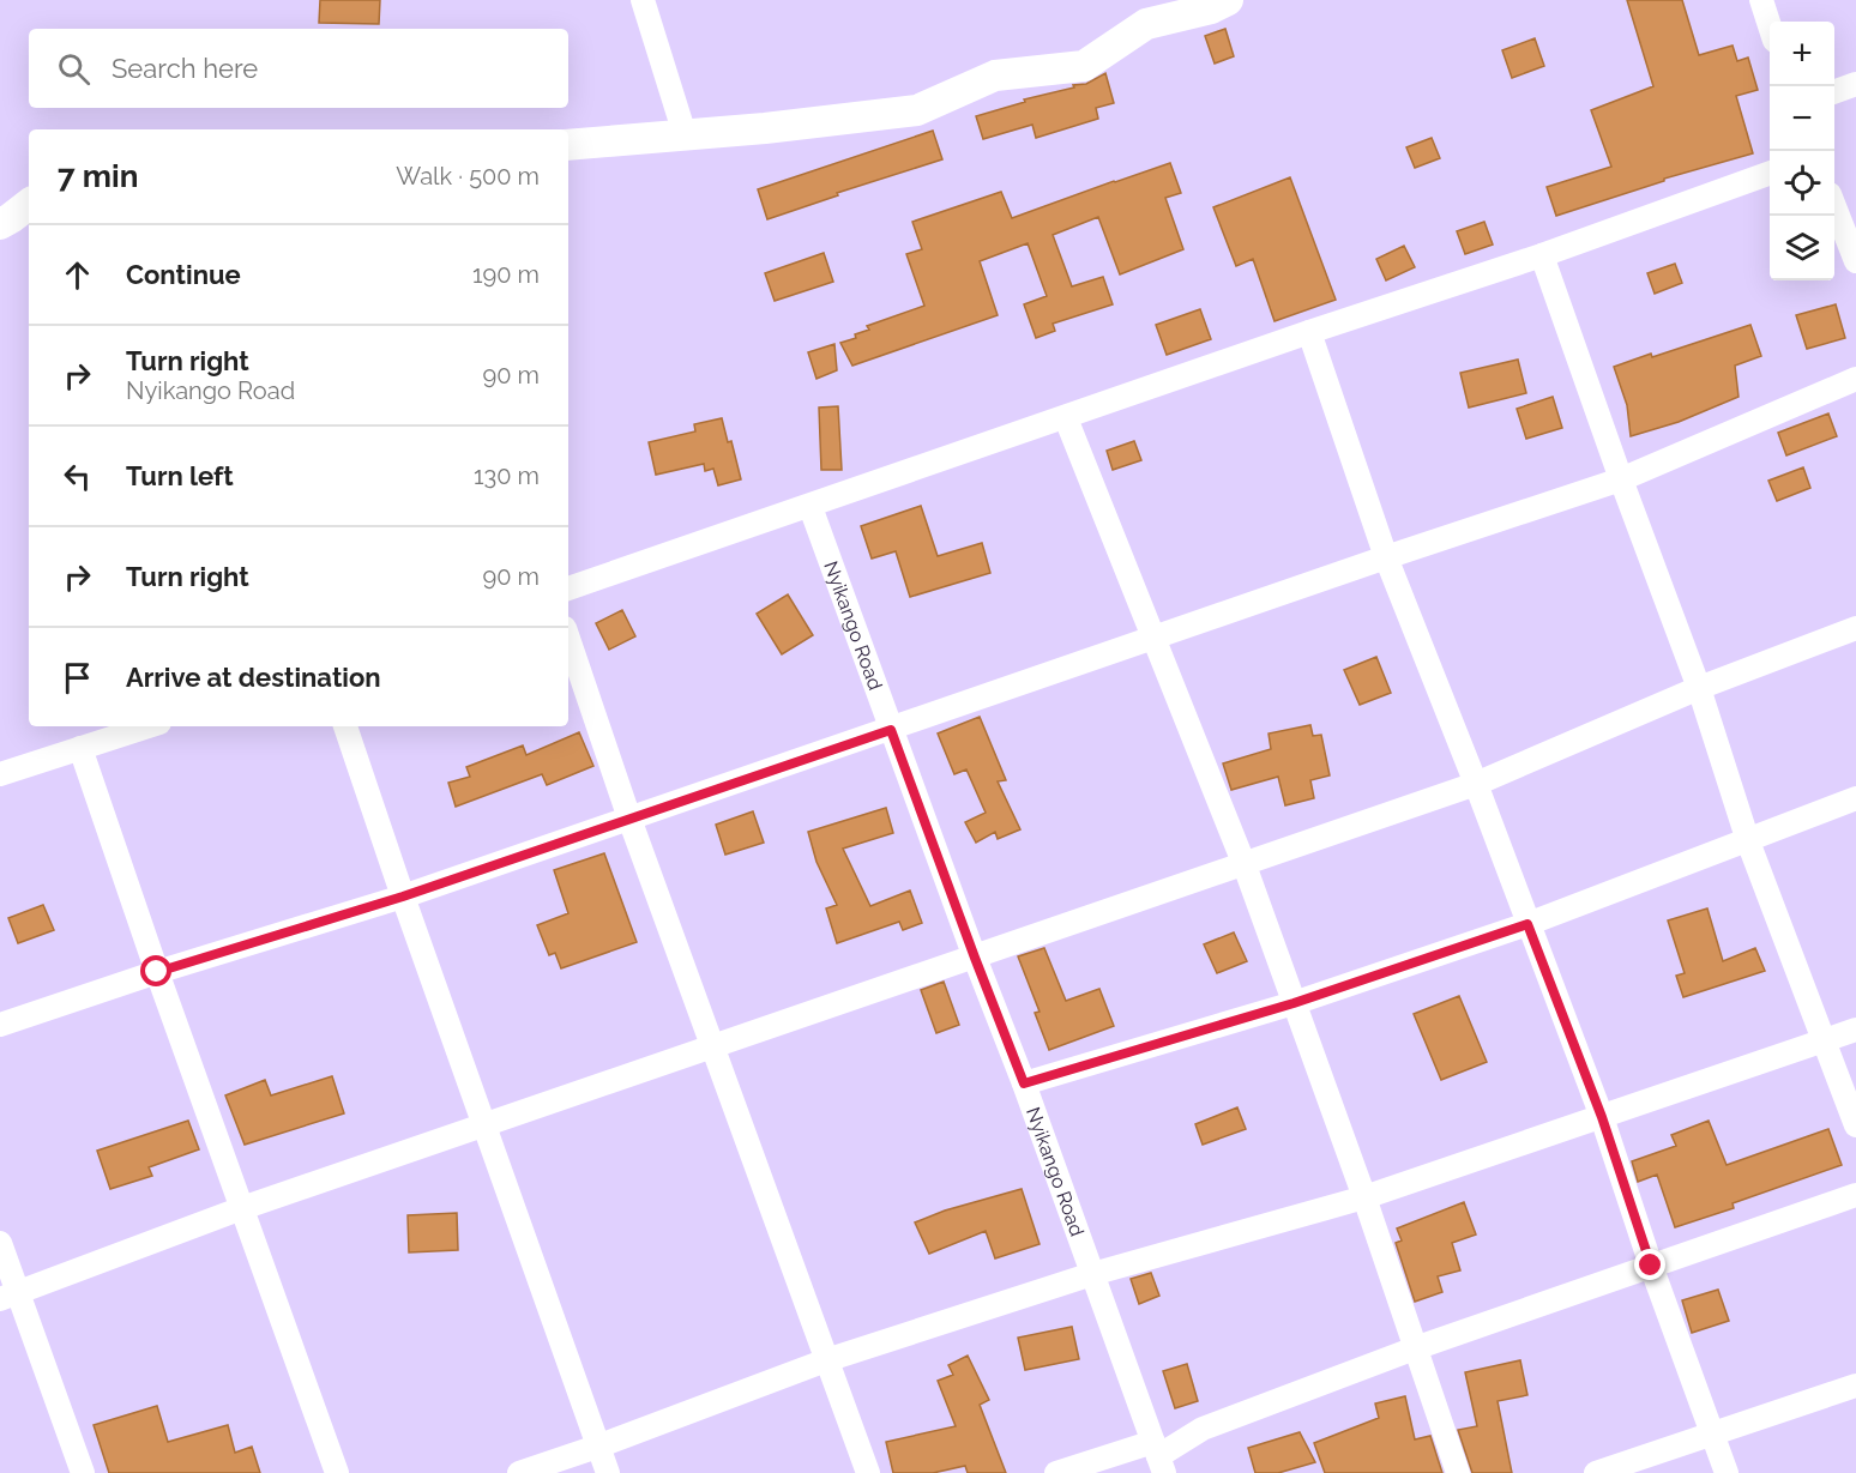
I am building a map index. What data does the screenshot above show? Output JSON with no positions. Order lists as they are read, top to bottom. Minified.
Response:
{"streets":{"street":["Nyikango Road"]},"page":{"map_buttons":["+","−"],"search":"Search here","heading":["7 min","Walk · 500 m"],"list":[["Continue","190 m"],["Turn right","Nyikango Road","90 m"],["Turn left","130 m"],["Turn right","90 m"],"Arrive at destination"]}}
